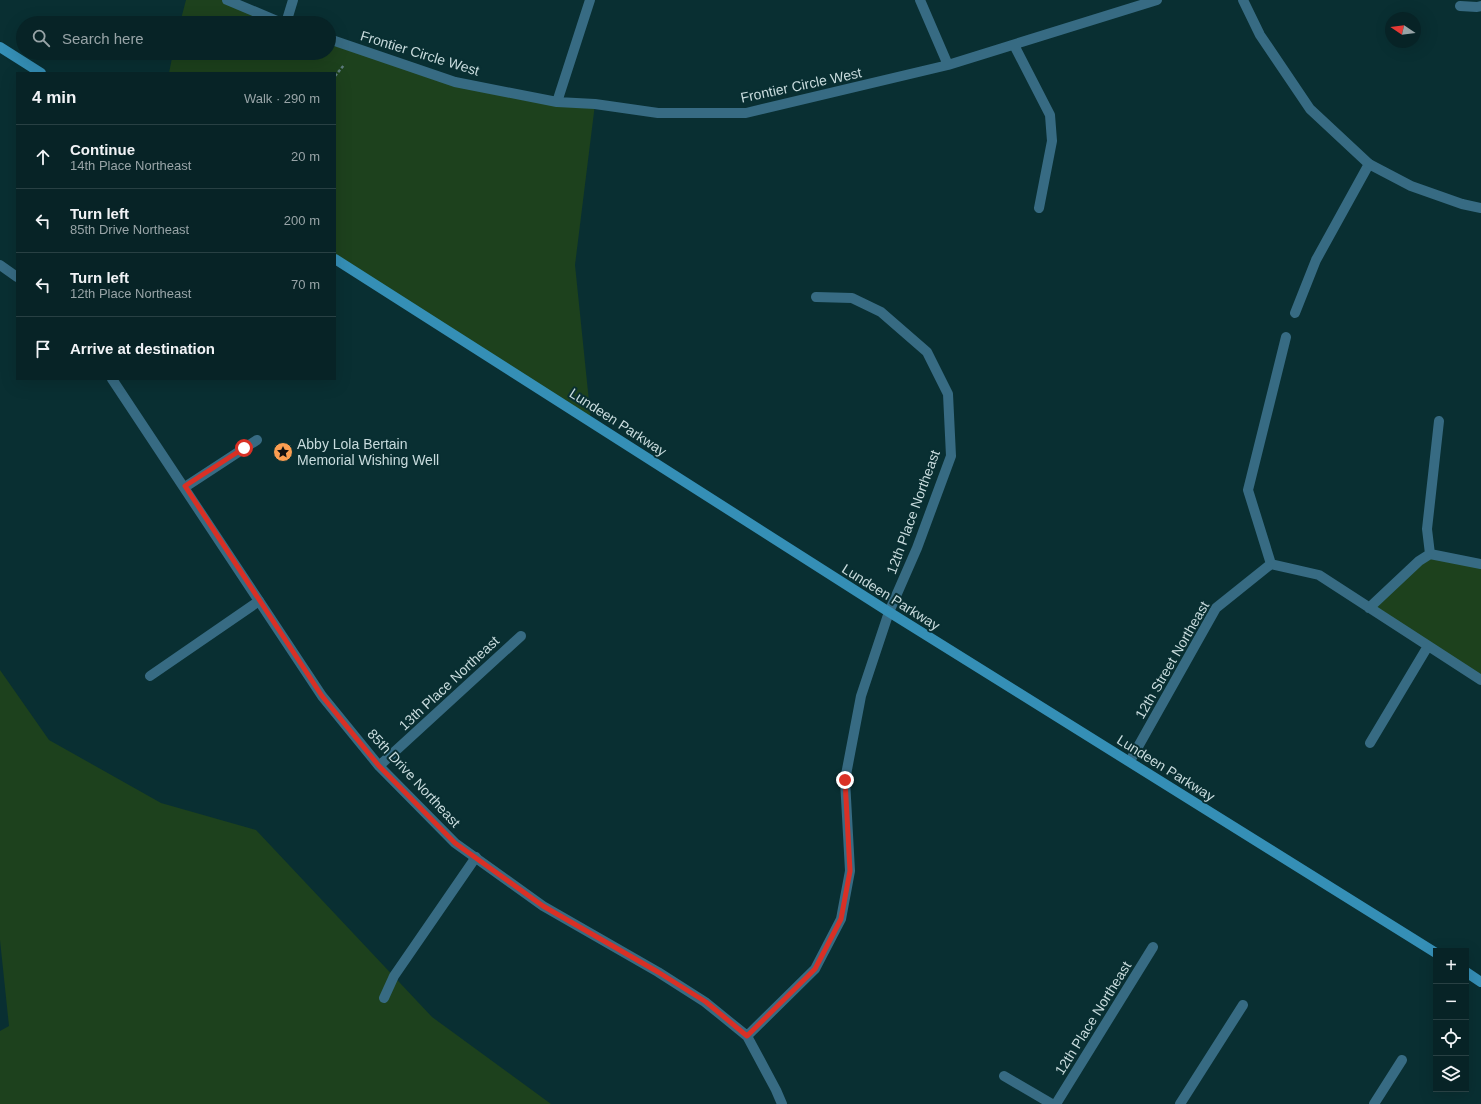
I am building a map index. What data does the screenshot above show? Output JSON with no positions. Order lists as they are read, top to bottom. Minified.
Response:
{"streets":{"main road":["Lundeen Parkway"],"street":["Frontier Circle West","12th Place Northeast","12th Street Northeast","13th Place Northeast","85th Drive Northeast"]},"crossings":[["Lundeen Parkway","12th Place Northeast"],["Lundeen Parkway","12th Street Northeast"],["12th Place Northeast","85th Drive Northeast"],["13th Place Northeast","85th Drive Northeast"]],"places":{"place":["Abby Lola Bertain Memorial Wishing Well"]},"north":"left","page":{"search":"Search here","heading":["4 min","Walk · 290 m"],"list":[["Continue","14th Place Northeast","20 m"],["Turn left","85th Drive Northeast","200 m"],["Turn left","12th Place Northeast","70 m"],"Arrive at destination"],"map_buttons":["+","−"]}}
